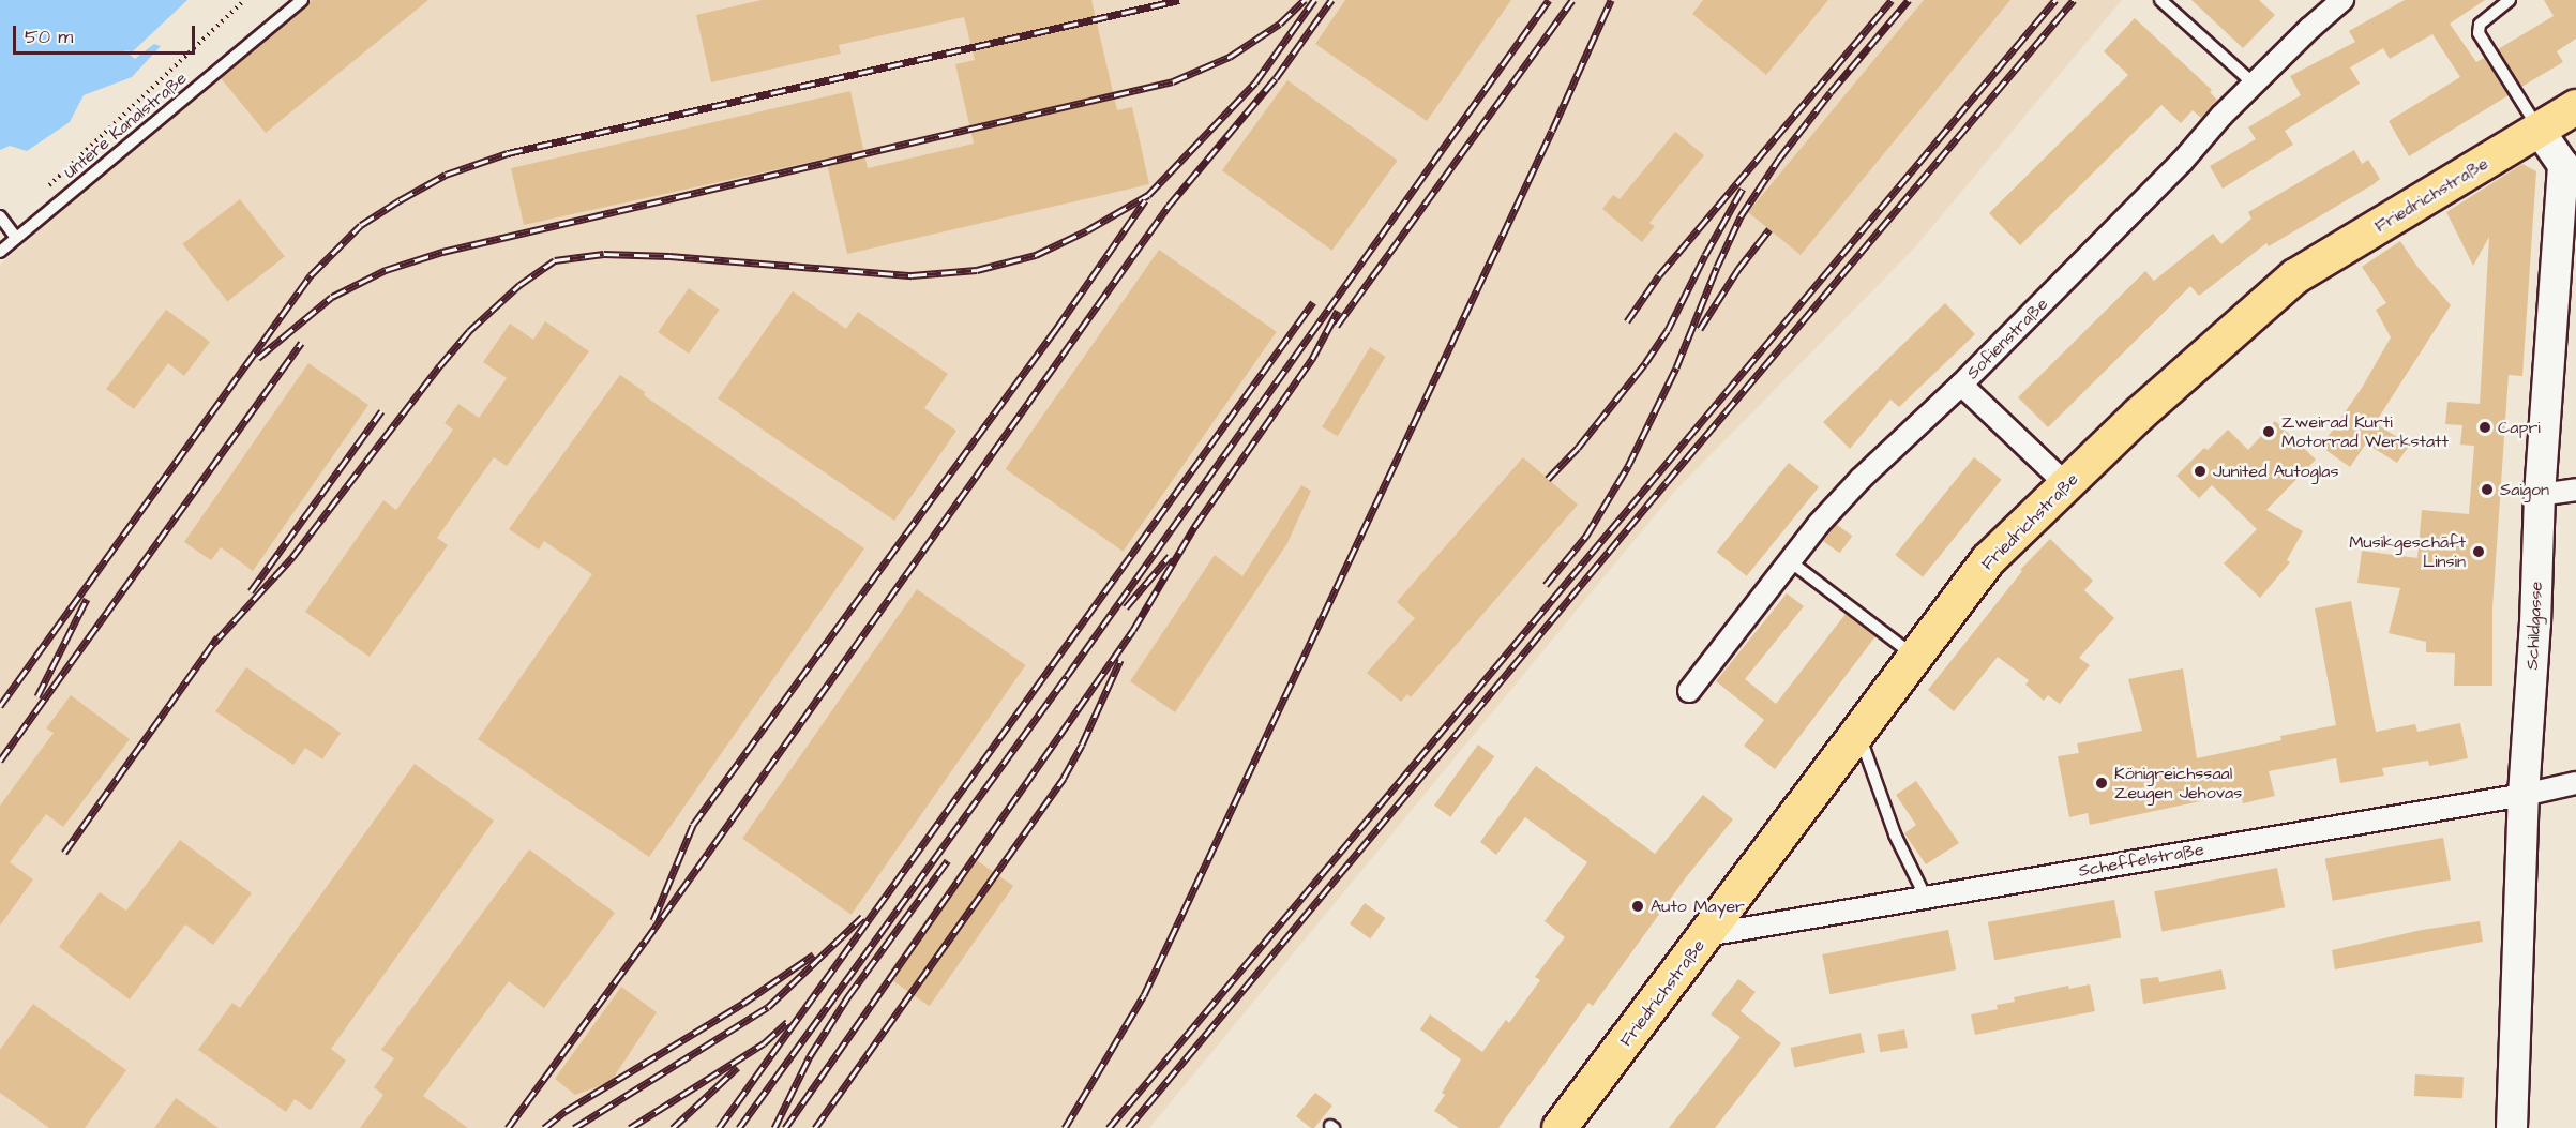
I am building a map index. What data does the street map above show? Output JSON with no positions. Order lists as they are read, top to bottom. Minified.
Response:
{"streets":{"main road":["Friedrichstraße"],"street":["Sofienstraße","Schildgasse","Scheffelstraße"],"lane":["Untere Kanalstraße"]},"crossings":[["Friedrichstraße","Schildgasse"],["Friedrichstraße","Scheffelstraße"],["Schildgasse","Scheffelstraße"]],"places":["Capri","Zweirad Kurti Motorrad Werkstatt","Junited Autoglas","Saigon","Musikgeschäft Linsin","Königreichssaal Zeugen Jehovas","Auto Mayer"],"scale_bar":"50 m"}
